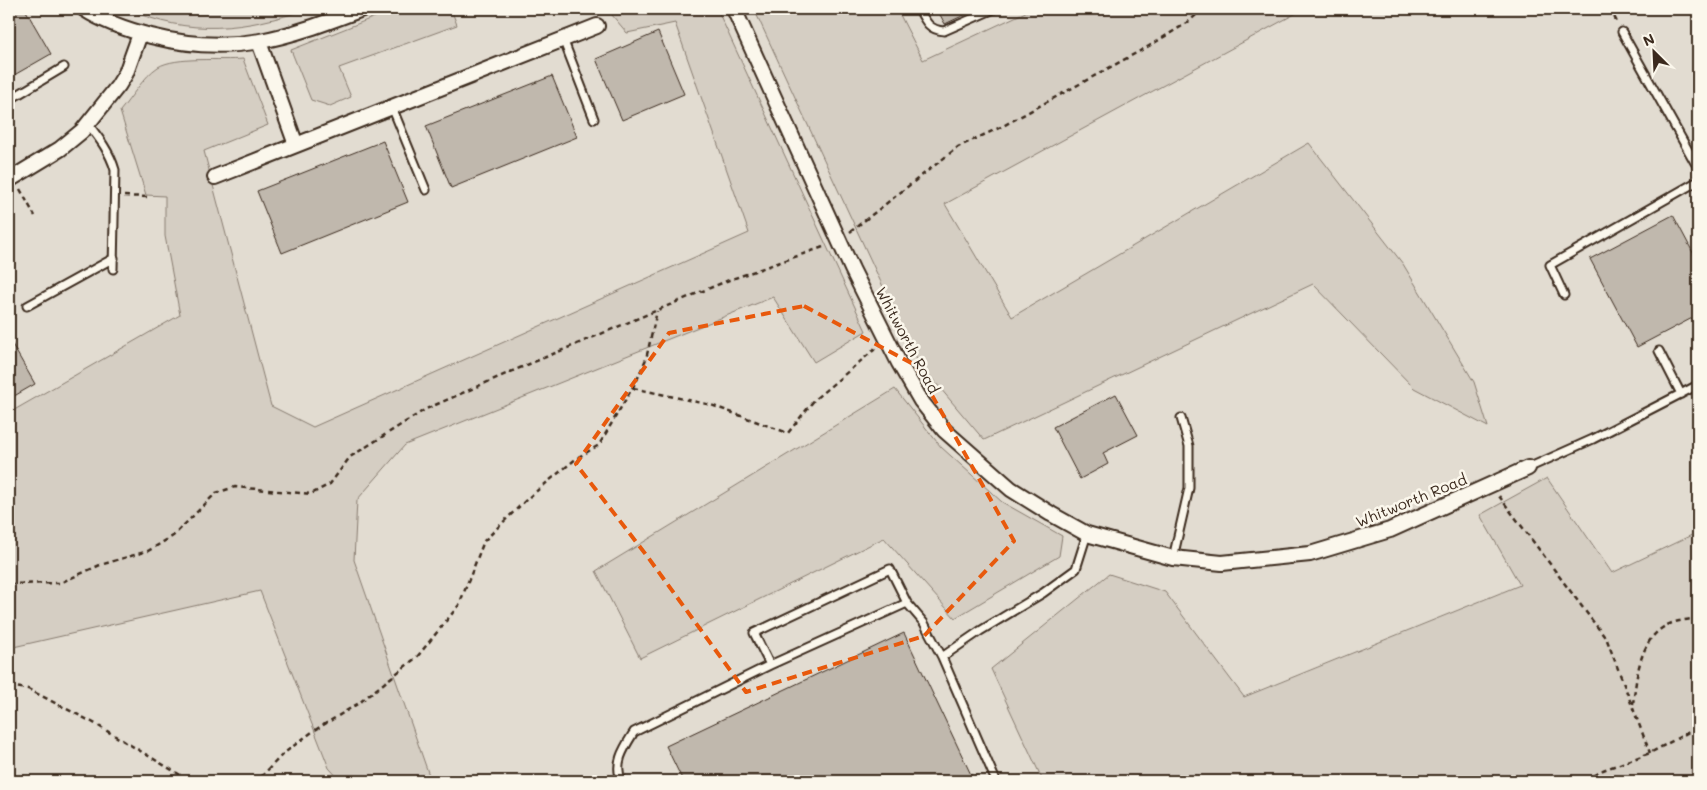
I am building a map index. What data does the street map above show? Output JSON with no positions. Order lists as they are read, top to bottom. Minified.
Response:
{"streets":{"street":["Whitworth Road"]},"north":"top left"}
